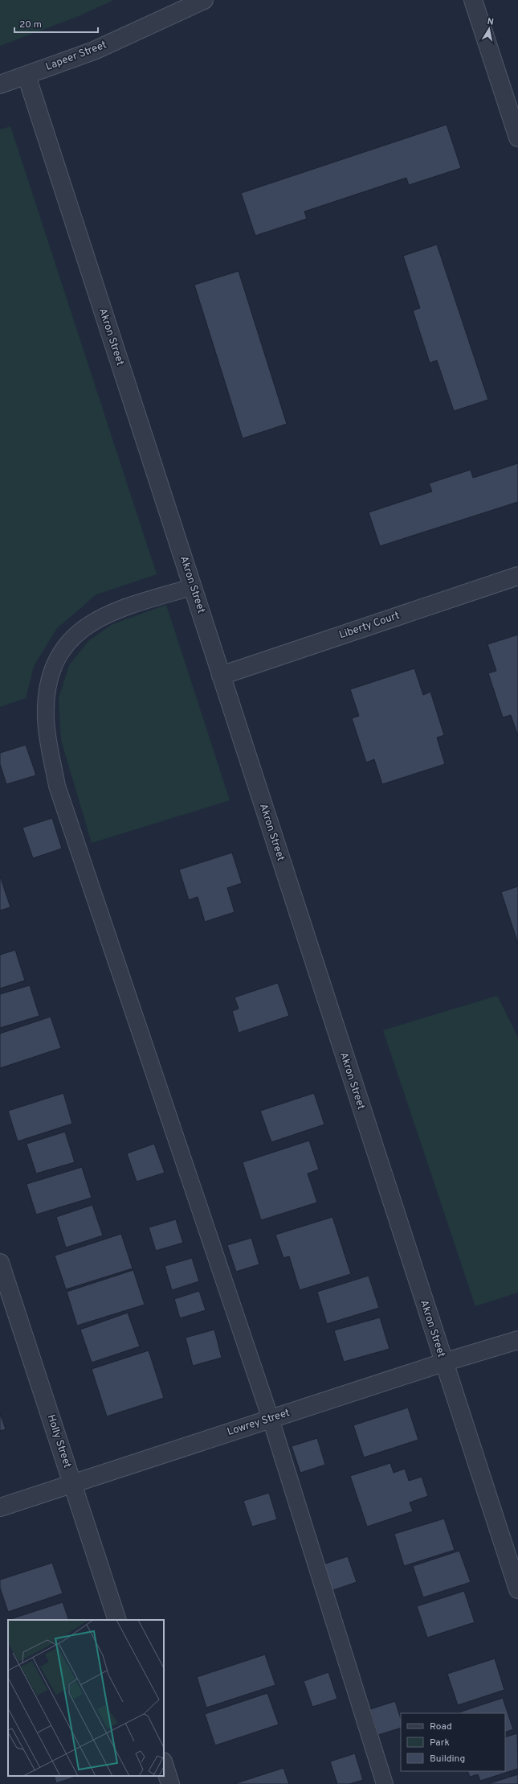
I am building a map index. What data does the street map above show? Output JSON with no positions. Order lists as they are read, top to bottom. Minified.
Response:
{"streets":{"street":["Lapeer Street","Akron Street","Liberty Court","Lowrey Street","Holly Street"]},"crossings":[["Lapeer Street","Akron Street"],["Akron Street","Liberty Court"],["Akron Street","Lowrey Street"],["Lowrey Street","Holly Street"]],"legend":["Road","Park","Building"],"scale_bar":"20 m","north":"top"}
